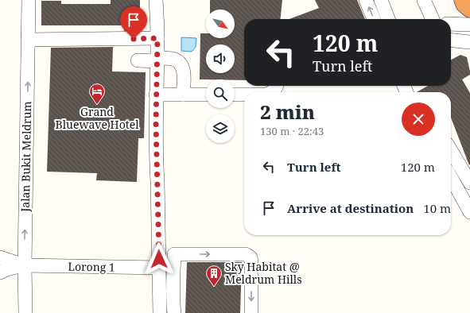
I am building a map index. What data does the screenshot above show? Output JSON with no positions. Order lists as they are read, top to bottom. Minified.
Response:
{"streets":{"street":["Jalan Bukit Meldrum","Lorong 1"]},"crossings":[["Jalan Bukit Meldrum","Lorong 1"]],"one_way":["Jalan Bukit Meldrum"],"places":{"hotel":["Grand Bluewave Hotel"],"building":["Sky Habitat @ Meldrum Hills"]},"north":"bottom right","page":{"turn":["120 m","Turn left"],"heading":["2 min","130 m · 22:43"],"list":[{"name":"Turn left","value":"120 m"},{"name":"Arrive at destination","value":"10 m"}]}}
